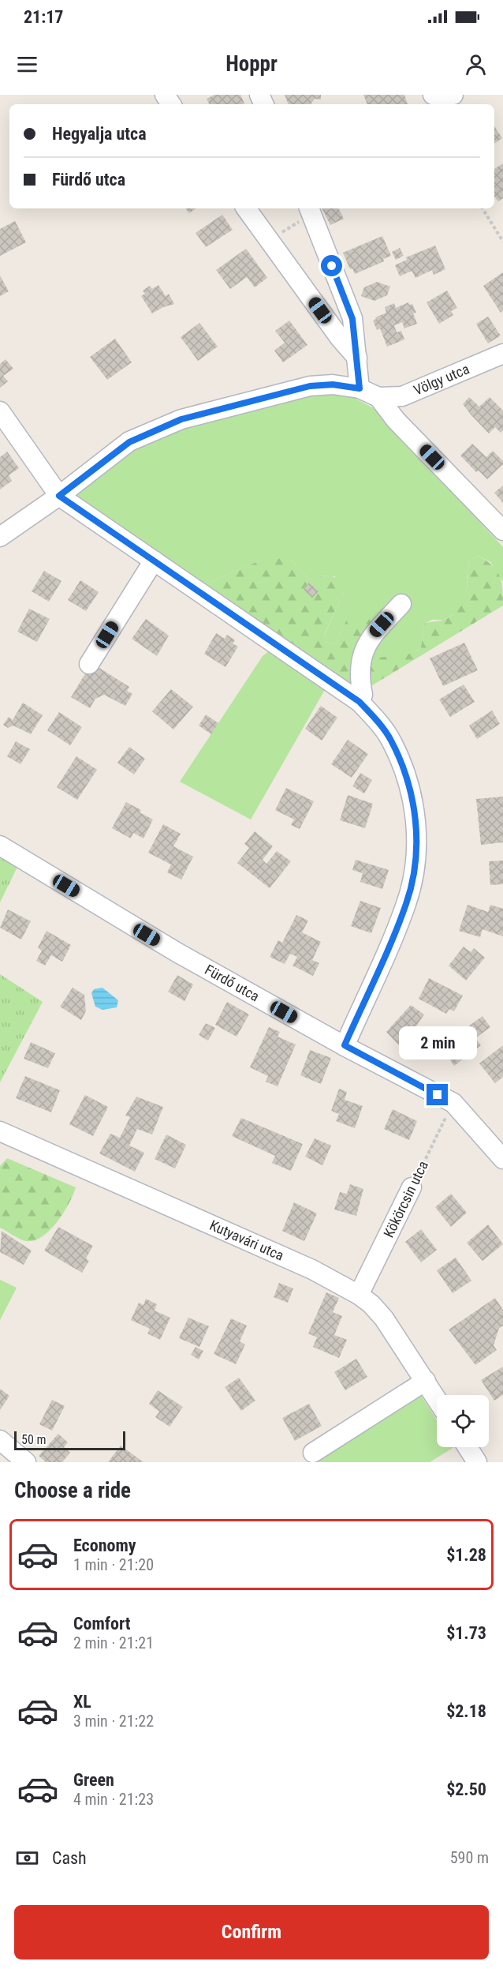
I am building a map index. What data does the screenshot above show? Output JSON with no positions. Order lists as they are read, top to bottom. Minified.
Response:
{"streets":{"street":["Völgy utca","Fürdő utca","Kökörcsin utca","Kutyavári utca"]},"crossings":[["Fürdő utca","Kökörcsin utca"],["Kökörcsin utca","Kutyavári utca"]],"scale_bar":"50 m","page":{"status":"21:17","header":"Hoppr","banner":["Hegyalja utca","Fürdő utca"],"bubble":"2 min","scale":"50 m","heading":"Choose a ride","list":[{"name":"Economy","note":"1 min · 21:20","value":"$1.28"},{"name":"Comfort","note":"2 min · 21:21","value":"$1.73"},{"name":"XL","note":"3 min · 21:22","value":"$2.18"},{"name":"Green","note":"4 min · 21:23","value":"$2.50"}],"pay":["Cash","590 m"],"buttons":"Confirm"}}
